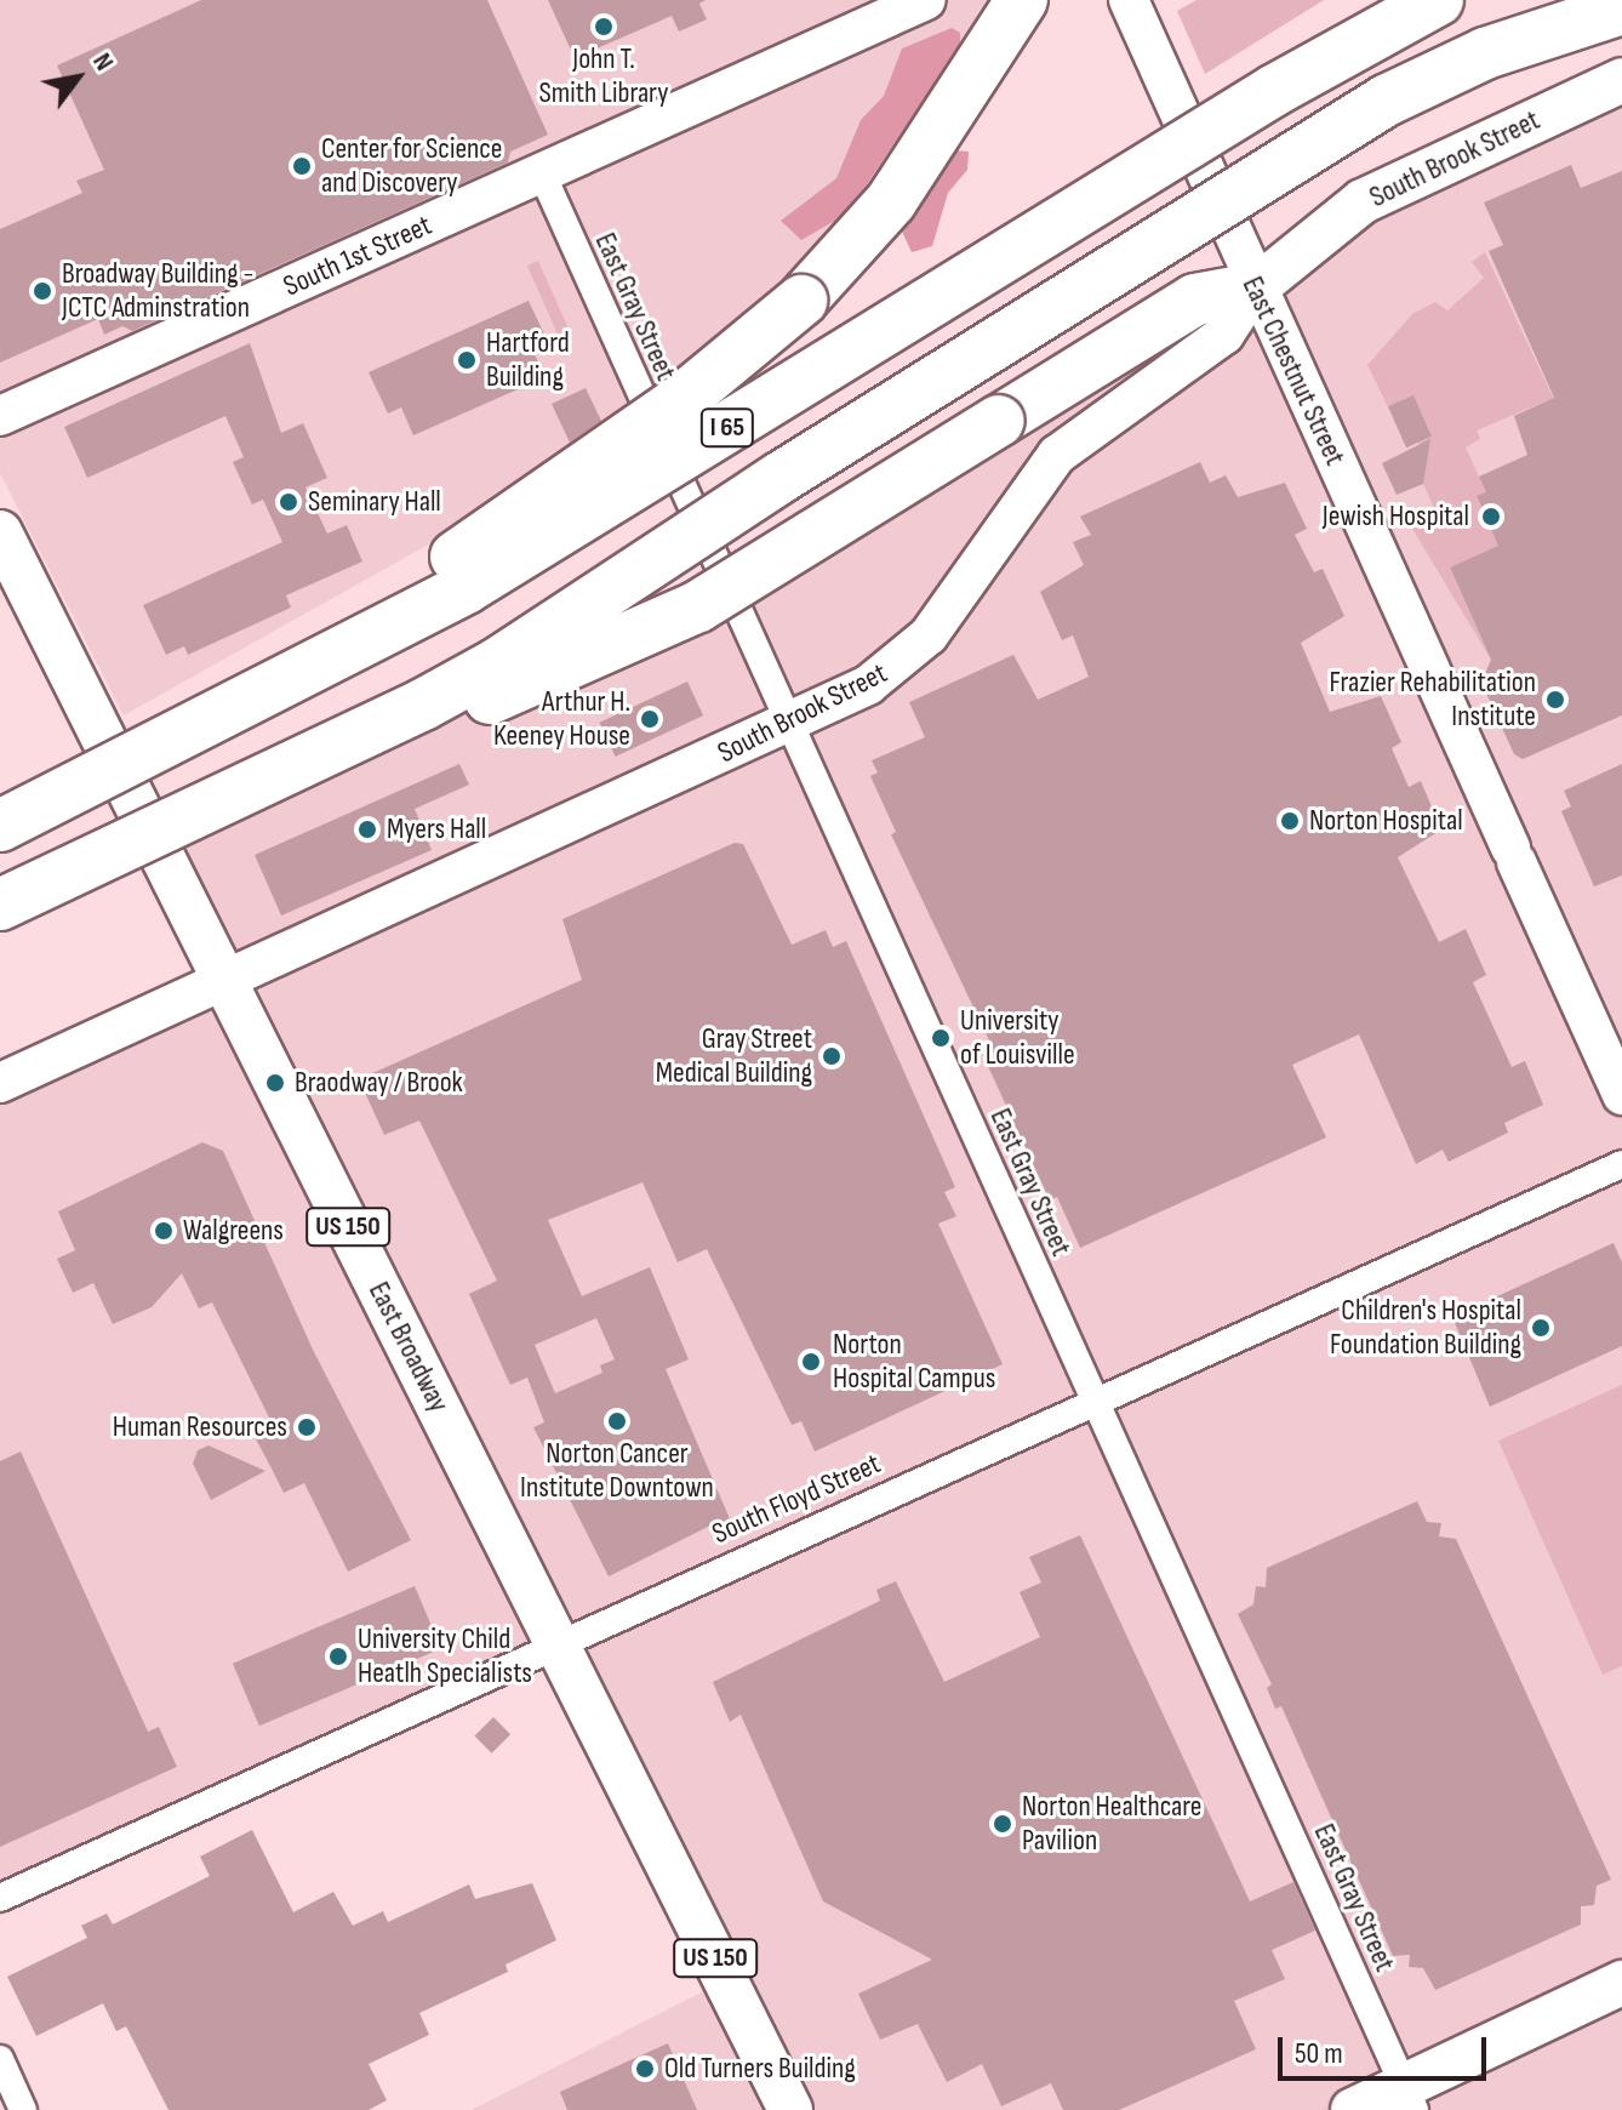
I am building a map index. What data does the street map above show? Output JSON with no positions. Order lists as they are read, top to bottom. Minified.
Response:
{"streets":{"highway":["I 65"],"main road":["South Brook Street","US 150","East Broadway"],"street":["South 1st Street","East Gray Street","East Chestnut Street","South Floyd Street"]},"crossings":[["South Brook Street","East Gray Street"],["South Brook Street","East Chestnut Street"],["South Brook Street","East Broadway"],["South 1st Street","East Gray Street"],["East Gray Street","South Floyd Street"],["East Broadway","South Floyd Street"]],"places":["John T. Smith Library","Center for Science and Discovery","Broadway Building - JCTC Adminstration","Hartford Building","Seminary Hall","Jewish Hospital","Frazier Rehabilitation Institute","Arthur H. Keeney House","Norton Hospital","Myers Hall","University of Louisville","Gray Street Medical Building","Braodway / Brook","Walgreens","Children's Hospital Foundation Building","Norton Hospital Campus","Norton Cancer Institute Downtown","Human Resources","University Child Heatlh Specialists","Norton Healthcare Pavilion","Old Turners Building"],"scale_bar":"50 m","north":"top right"}
